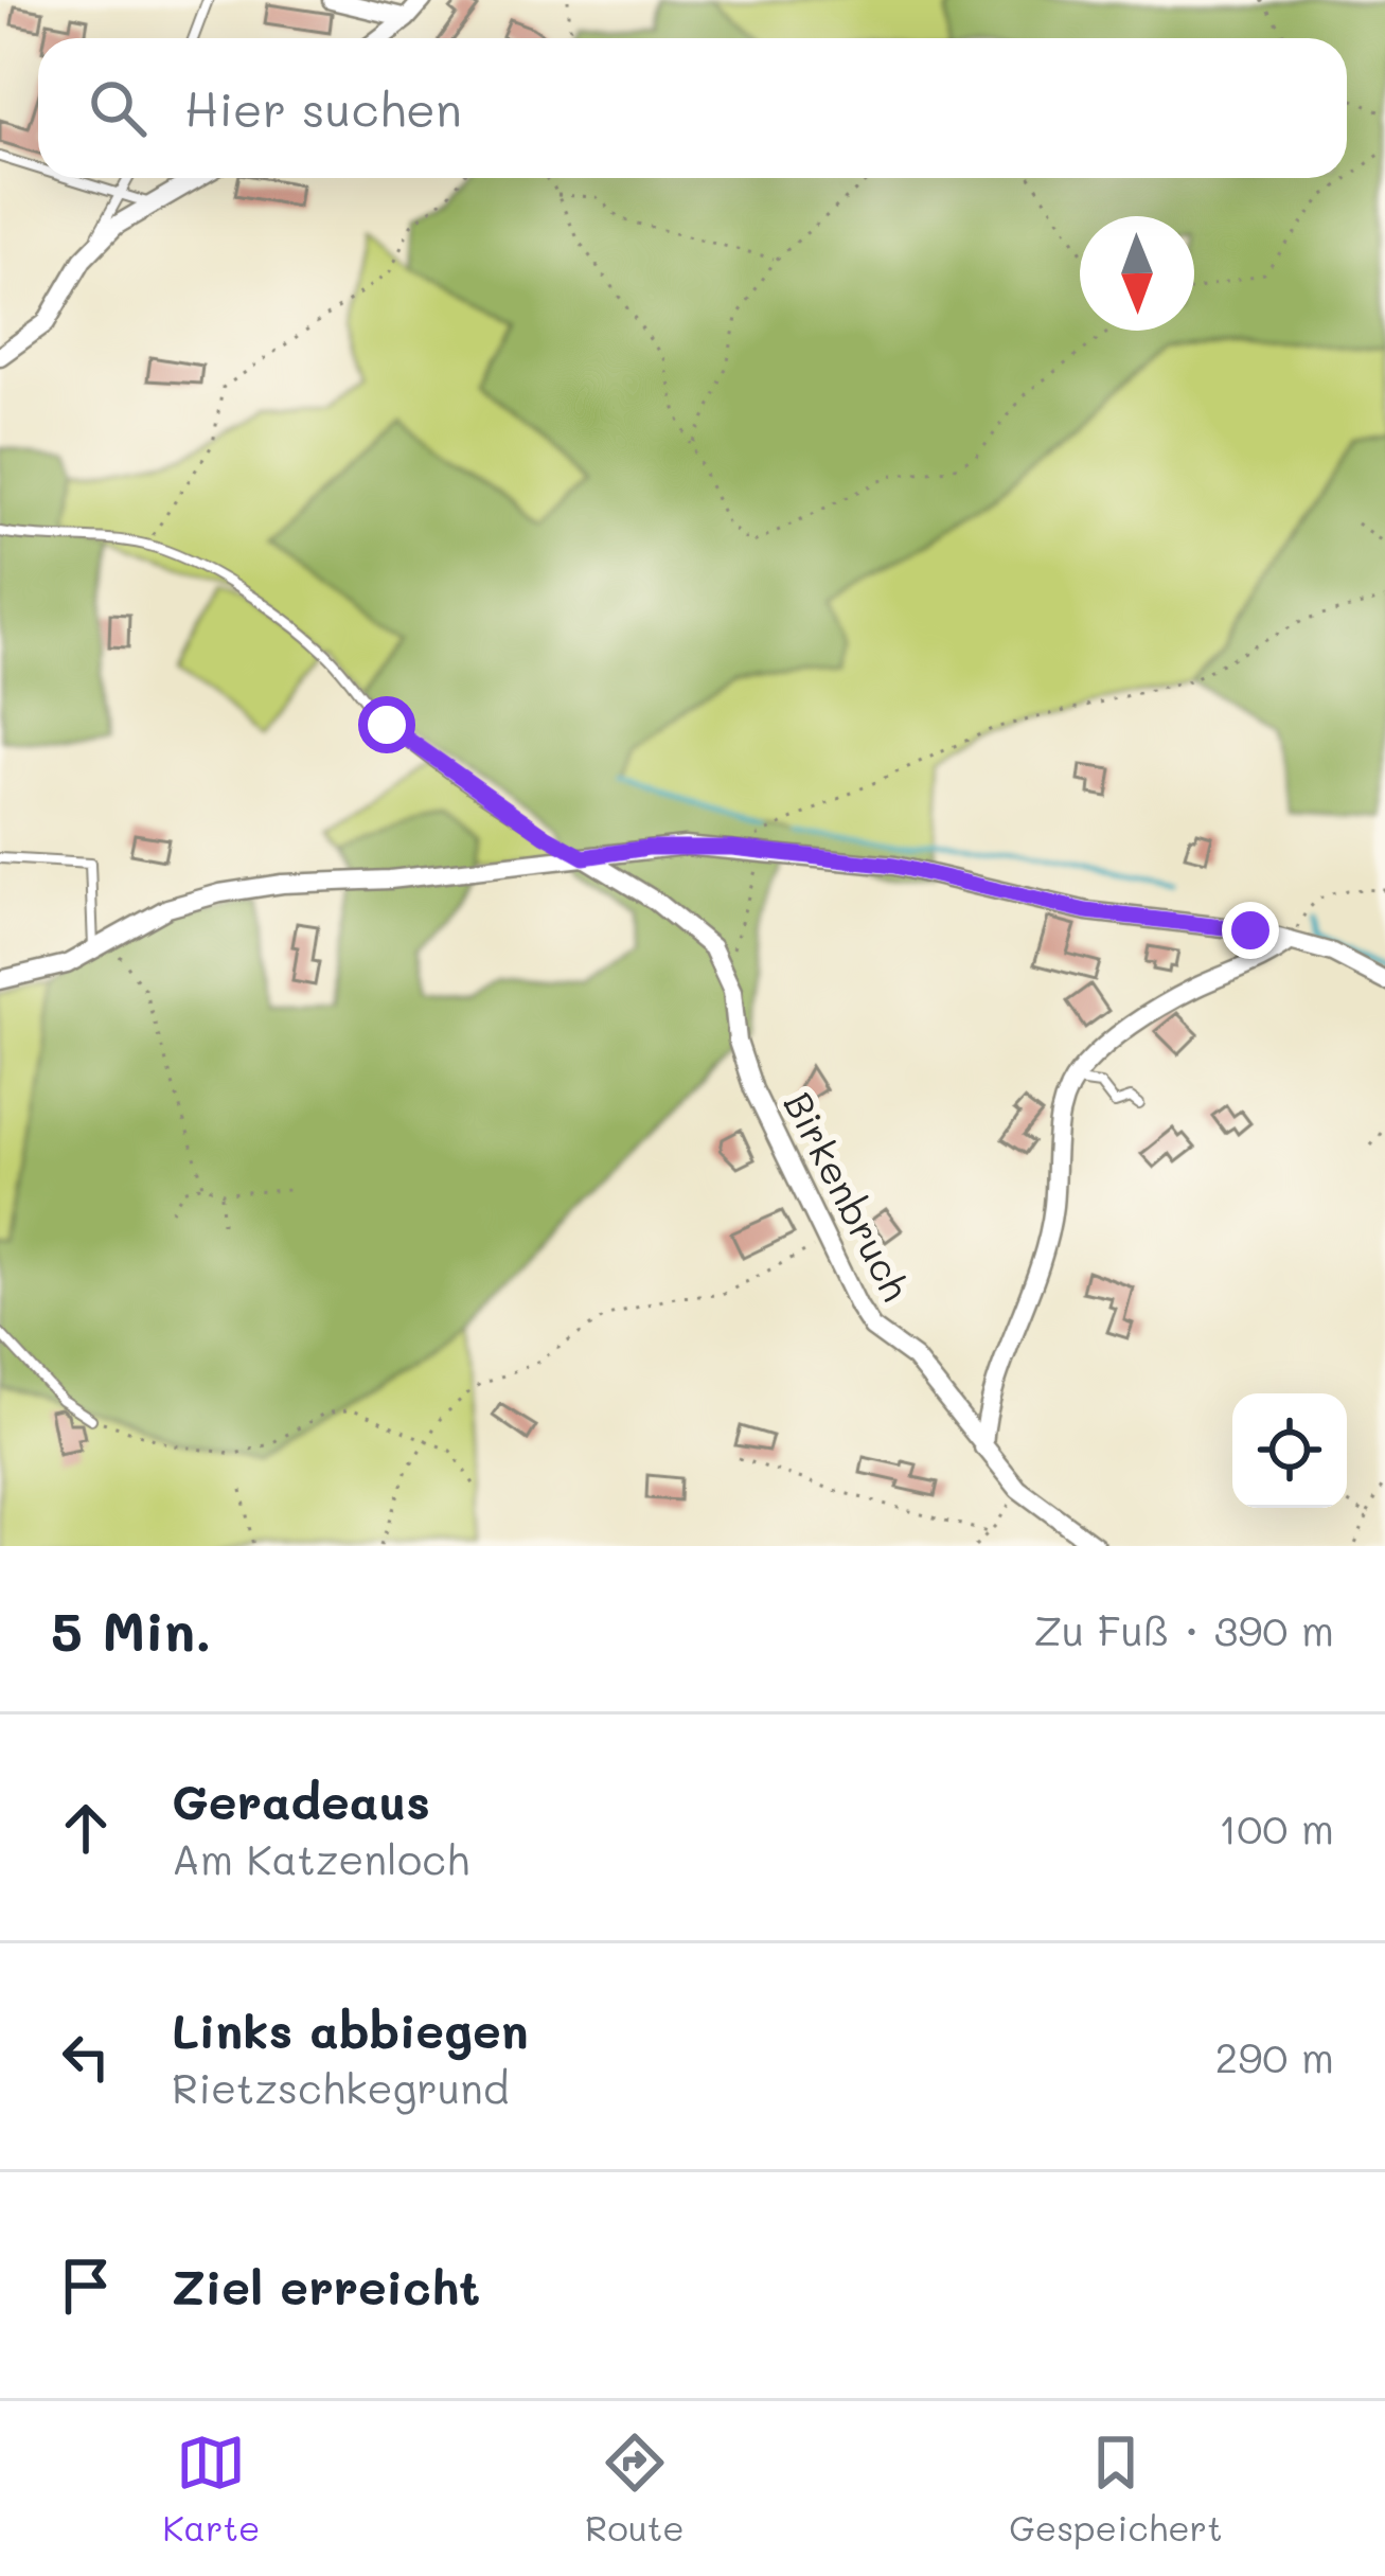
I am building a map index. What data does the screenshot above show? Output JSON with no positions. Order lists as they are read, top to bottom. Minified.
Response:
{"streets":{"street":["Birkenbruch"]},"north":"bottom","page":{"search":"Hier suchen","heading":["5 Min.","Zu Fuß · 390 m"],"list":[["Geradeaus","Am Katzenloch","100 m"],["Links abbiegen","Rietzschkegrund","290 m"],"Ziel erreicht"],"nav":["Karte","Route","Gespeichert"]}}
